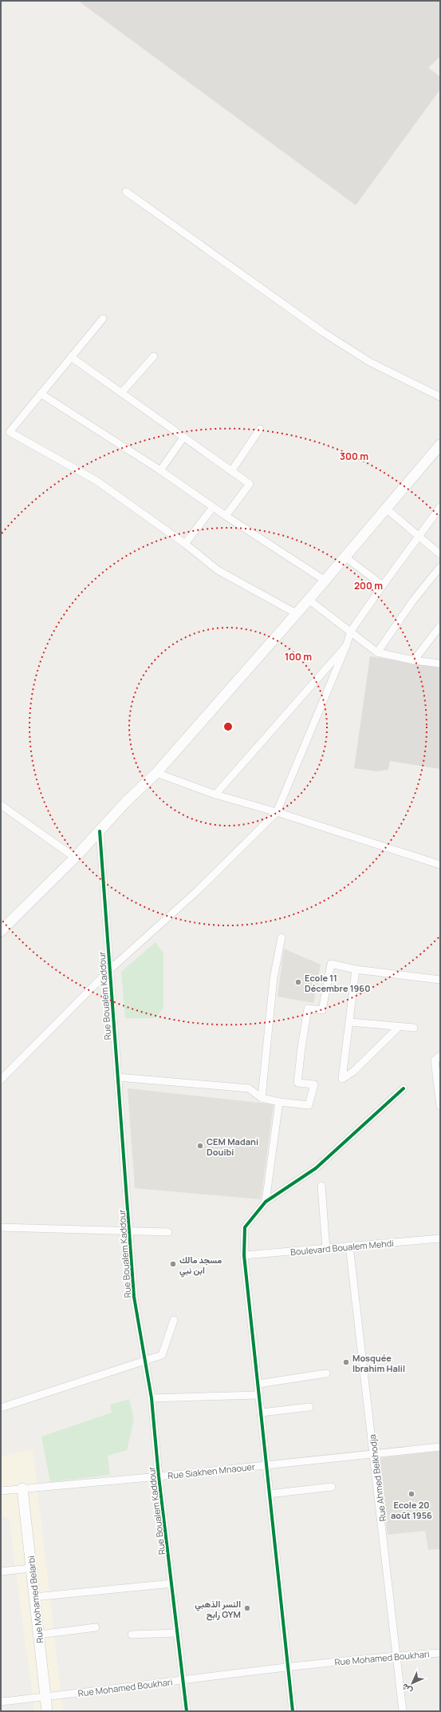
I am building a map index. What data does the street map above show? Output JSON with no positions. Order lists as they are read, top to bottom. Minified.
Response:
{"streets":{"street":["Rue Boualem Kaddour","Boulevard Boualem Mehdi","Rue Siakhen Mnaouer","Rue Ahmed Belkhodja","Rue Mohamed Belarbi","Rue Mohamed Boukhari"]},"crossings":[["Rue Boualem Kaddour","Rue Siakhen Mnaouer"],["Rue Boualem Kaddour","Rue Mohamed Boukhari"],["Boulevard Boualem Mehdi","Rue Ahmed Belkhodja"],["Rue Siakhen Mnaouer","Rue Ahmed Belkhodja"],["Rue Siakhen Mnaouer","Rue Mohamed Belarbi"],["Rue Ahmed Belkhodja","Rue Mohamed Boukhari"],["Rue Mohamed Belarbi","Rue Mohamed Boukhari"]],"places":["Ecole 11 Décembre 1960","CEM Madani Douibi","مسجد مالك ابن نبي","Mosquée Ibrahim Halil","Ecole 20 août 1956","النسر الذهبي رابح GYM"],"north":"bottom left","rings":["300 m","200 m","100 m"]}
